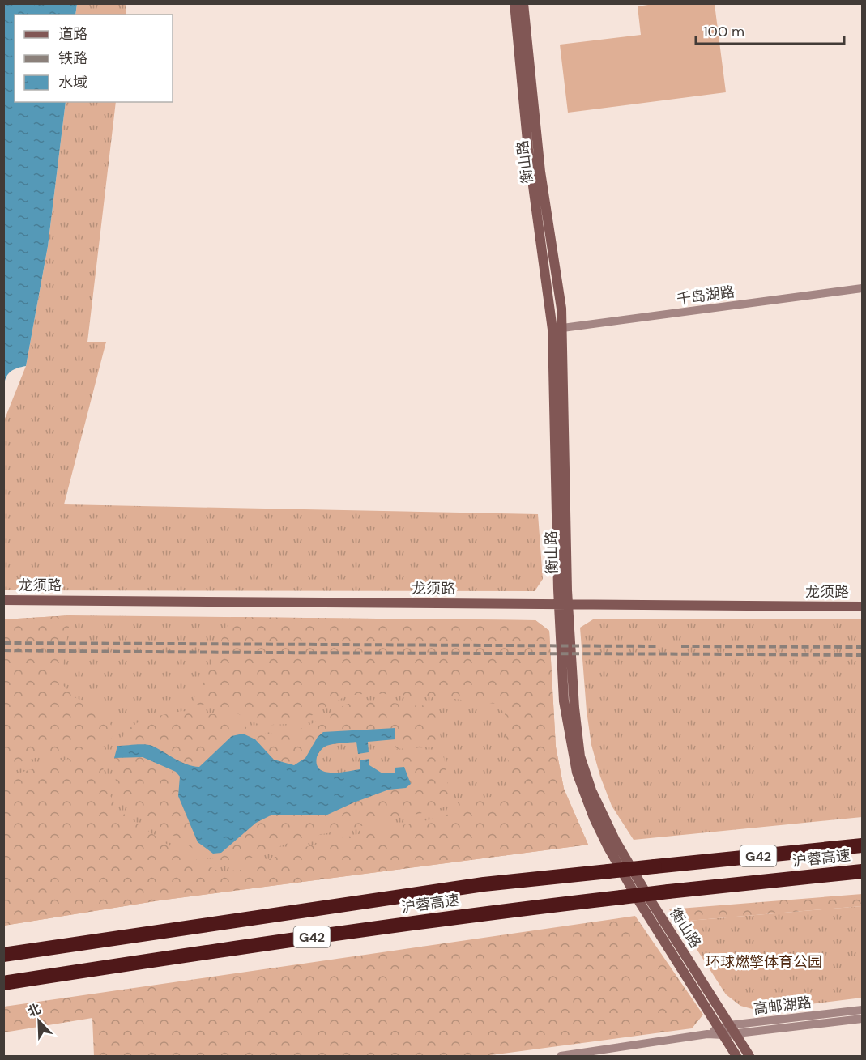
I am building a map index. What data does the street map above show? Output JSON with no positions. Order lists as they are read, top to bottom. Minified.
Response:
{"streets":{"highway":["G42","沪蓉高速"],"street":["衡山路","千岛湖路","龙须路","高邮湖路"]},"crossings":[["衡山路","千岛湖路"],["衡山路","龙须路"],["衡山路","高邮湖路"]],"parks":["环球燃擎体育公园"],"legend":["道路","铁路","水域"],"scale_bar":"100 m","north":"top left"}
